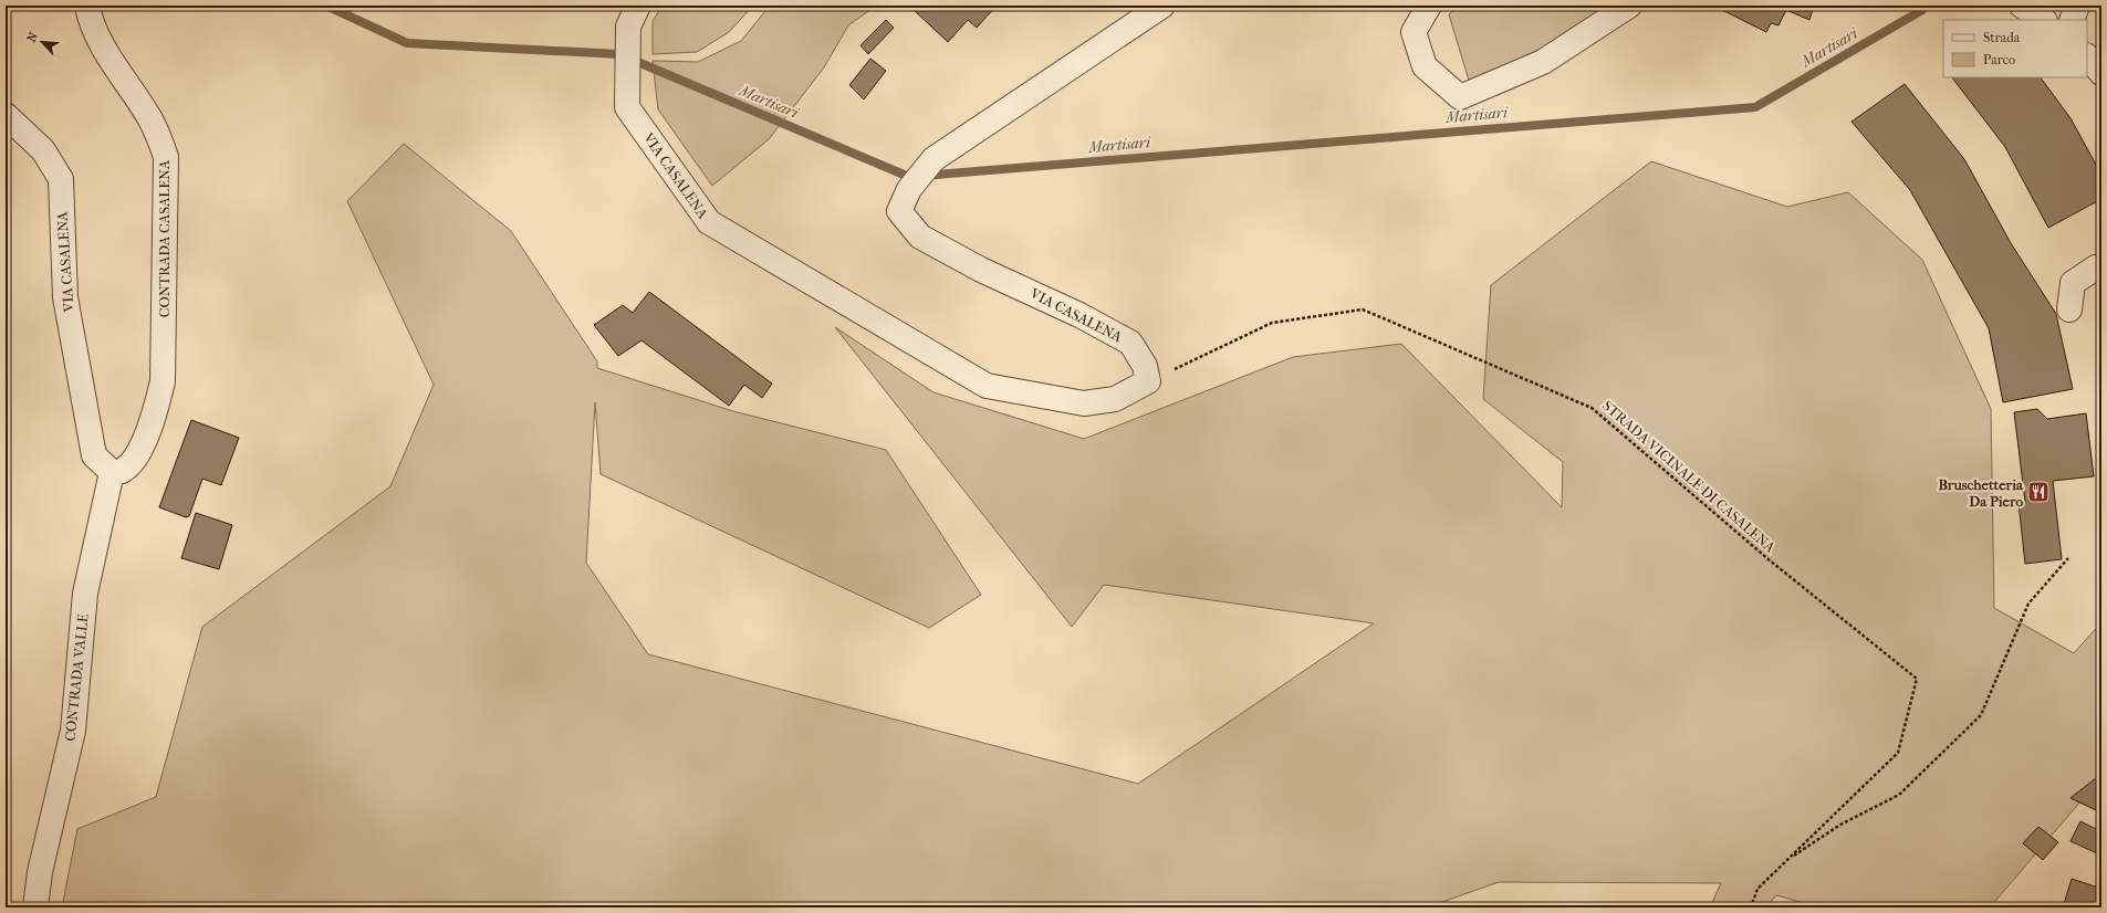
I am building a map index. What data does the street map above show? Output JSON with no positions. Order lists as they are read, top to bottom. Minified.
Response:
{"streets":{"street":["VIA CASALENA","CONTRADA CASALENA","CONTRADA VALLE"],"path":["STRADA VICINALE DI CASALENA"]},"crossings":[["VIA CASALENA","CONTRADA CASALENA"],["VIA CASALENA","STRADA VICINALE DI CASALENA"],["VIA CASALENA","CONTRADA VALLE"],["CONTRADA CASALENA","CONTRADA VALLE"]],"water":["Martisari"],"places":{"restaurant":["Bruschetteria Da Piero"]},"legend":["Strada","Parco"],"north":"top left"}
